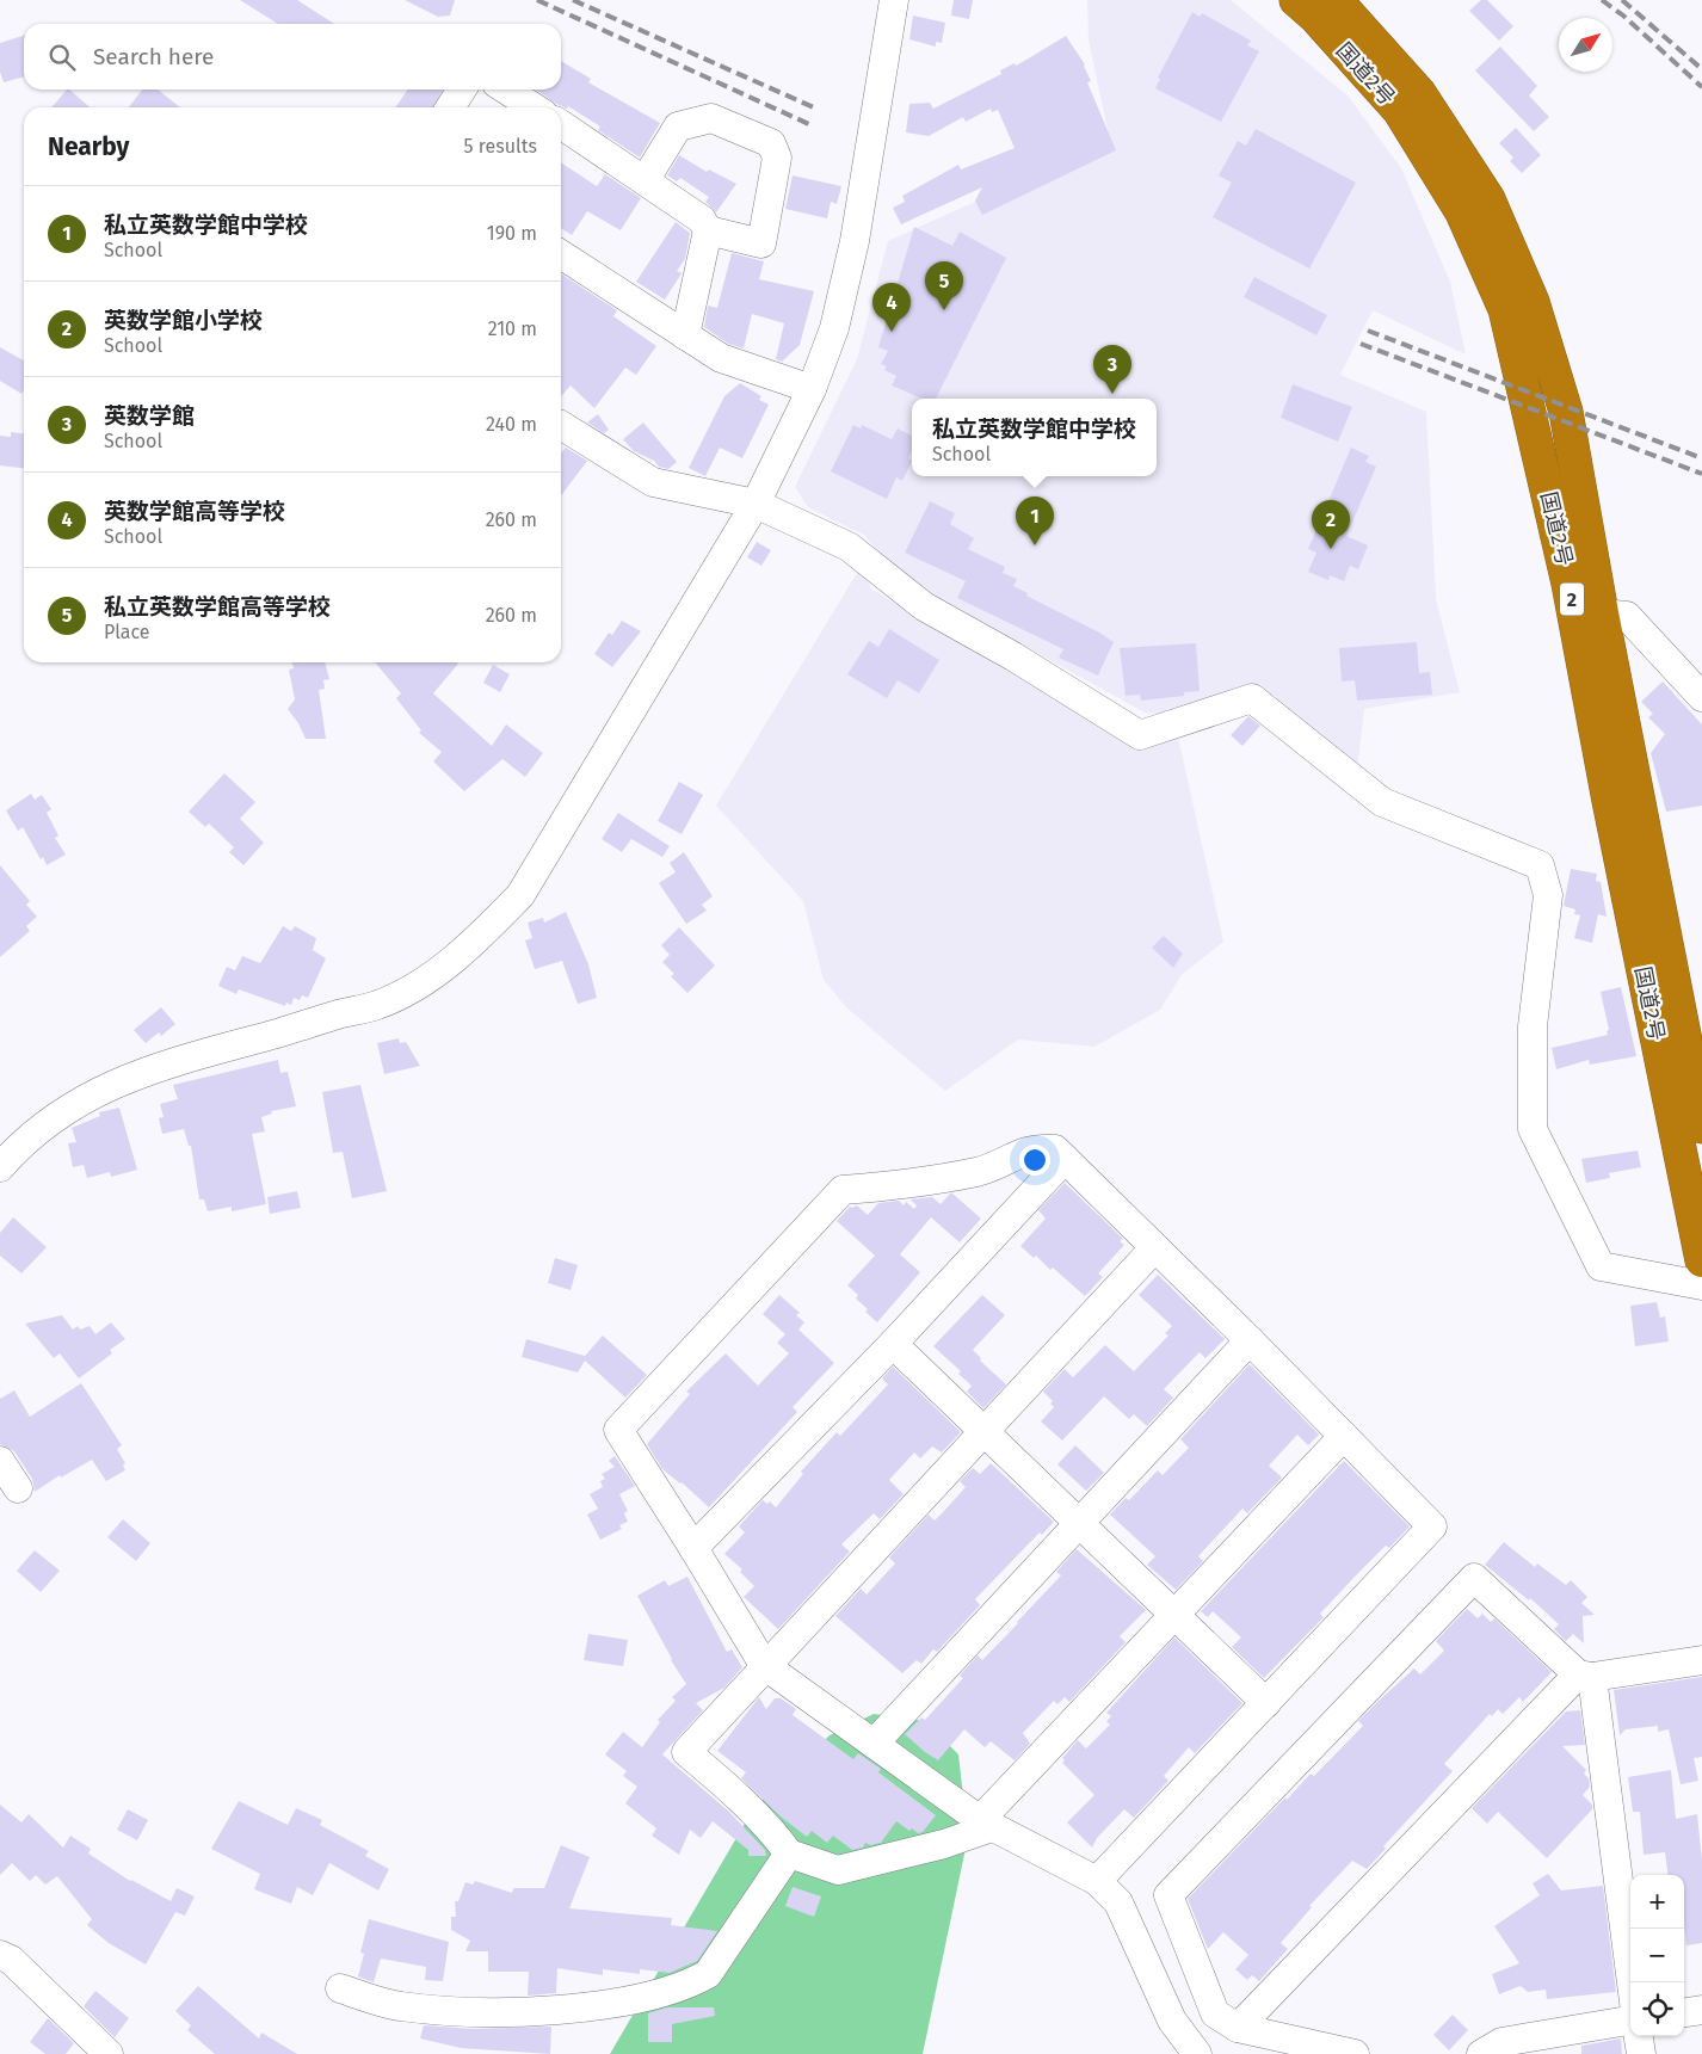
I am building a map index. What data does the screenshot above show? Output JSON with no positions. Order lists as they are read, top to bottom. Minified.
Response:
{"streets":{"highway":["国道2号","2"]},"north":"top right","page":{"search":"Search here","heading":["Nearby","5 results"],"list":[{"mark":"1","name":"私立英数学館中学校","note":"School","value":"190 m"},{"mark":"2","name":"英数学館小学校","note":"School","value":"210 m"},{"mark":"3","name":"英数学館","note":"School","value":"240 m"},{"mark":"4","name":"英数学館高等学校","note":"School","value":"260 m"},{"mark":"5","name":"私立英数学館高等学校","note":"Place","value":"260 m"}],"pins":["5","4","3","1","2"],"popup":["私立英数学館中学校","School"],"map_buttons":["+","−"]}}
